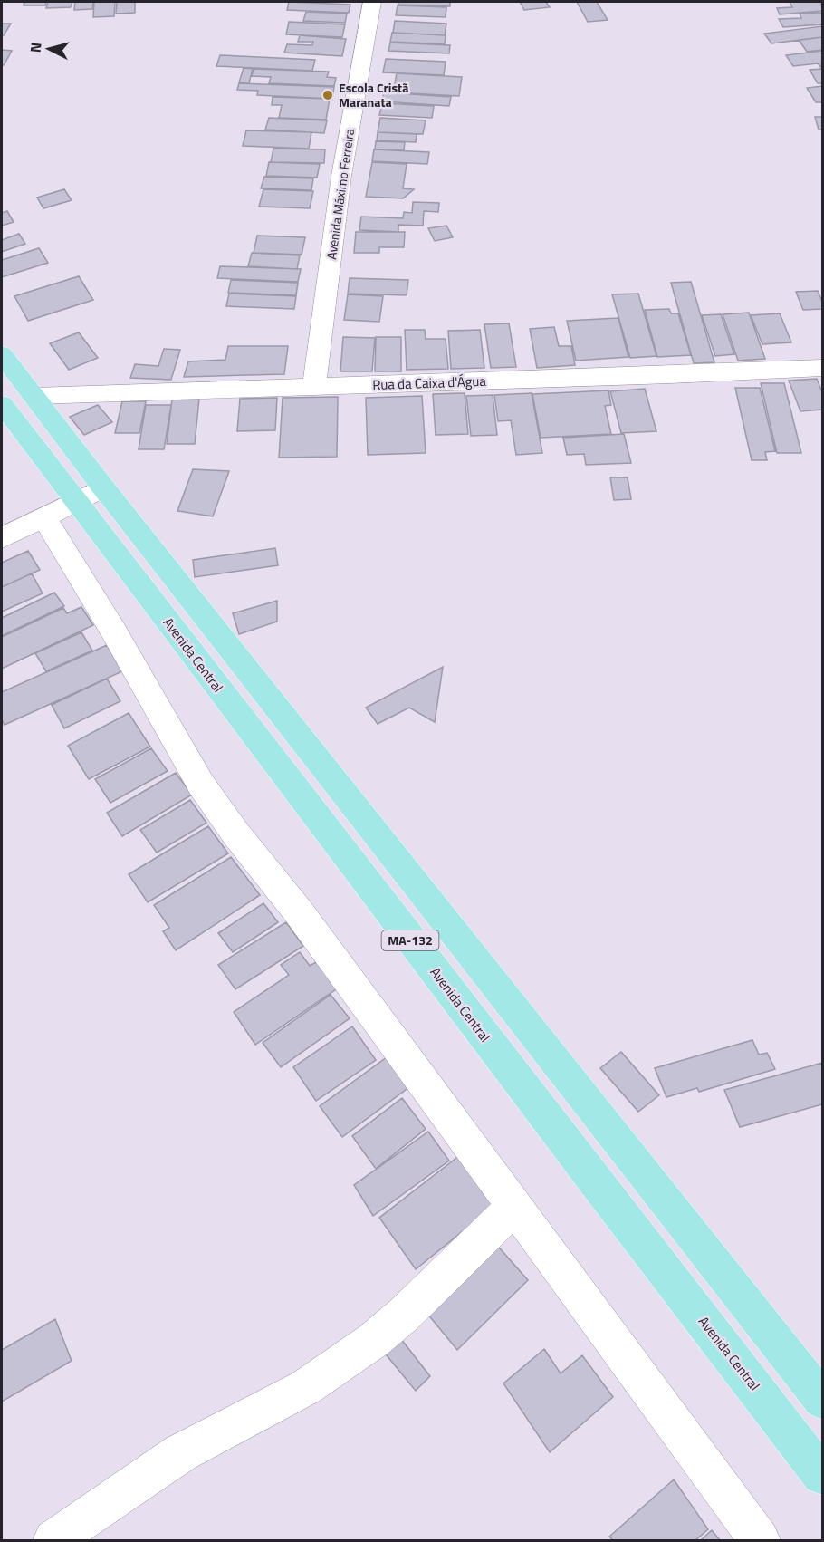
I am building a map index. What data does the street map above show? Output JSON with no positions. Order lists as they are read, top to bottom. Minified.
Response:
{"streets":{"main road":["Avenida Central","MA-132"],"street":["Avenida Máximo Ferreira","Rua da Caixa d'Água"]},"crossings":[["Avenida Máximo Ferreira","Rua da Caixa d'Água"],["Rua da Caixa d'Água","MA-132"]],"places":["Escola Cristã Maranata"],"north":"left"}
